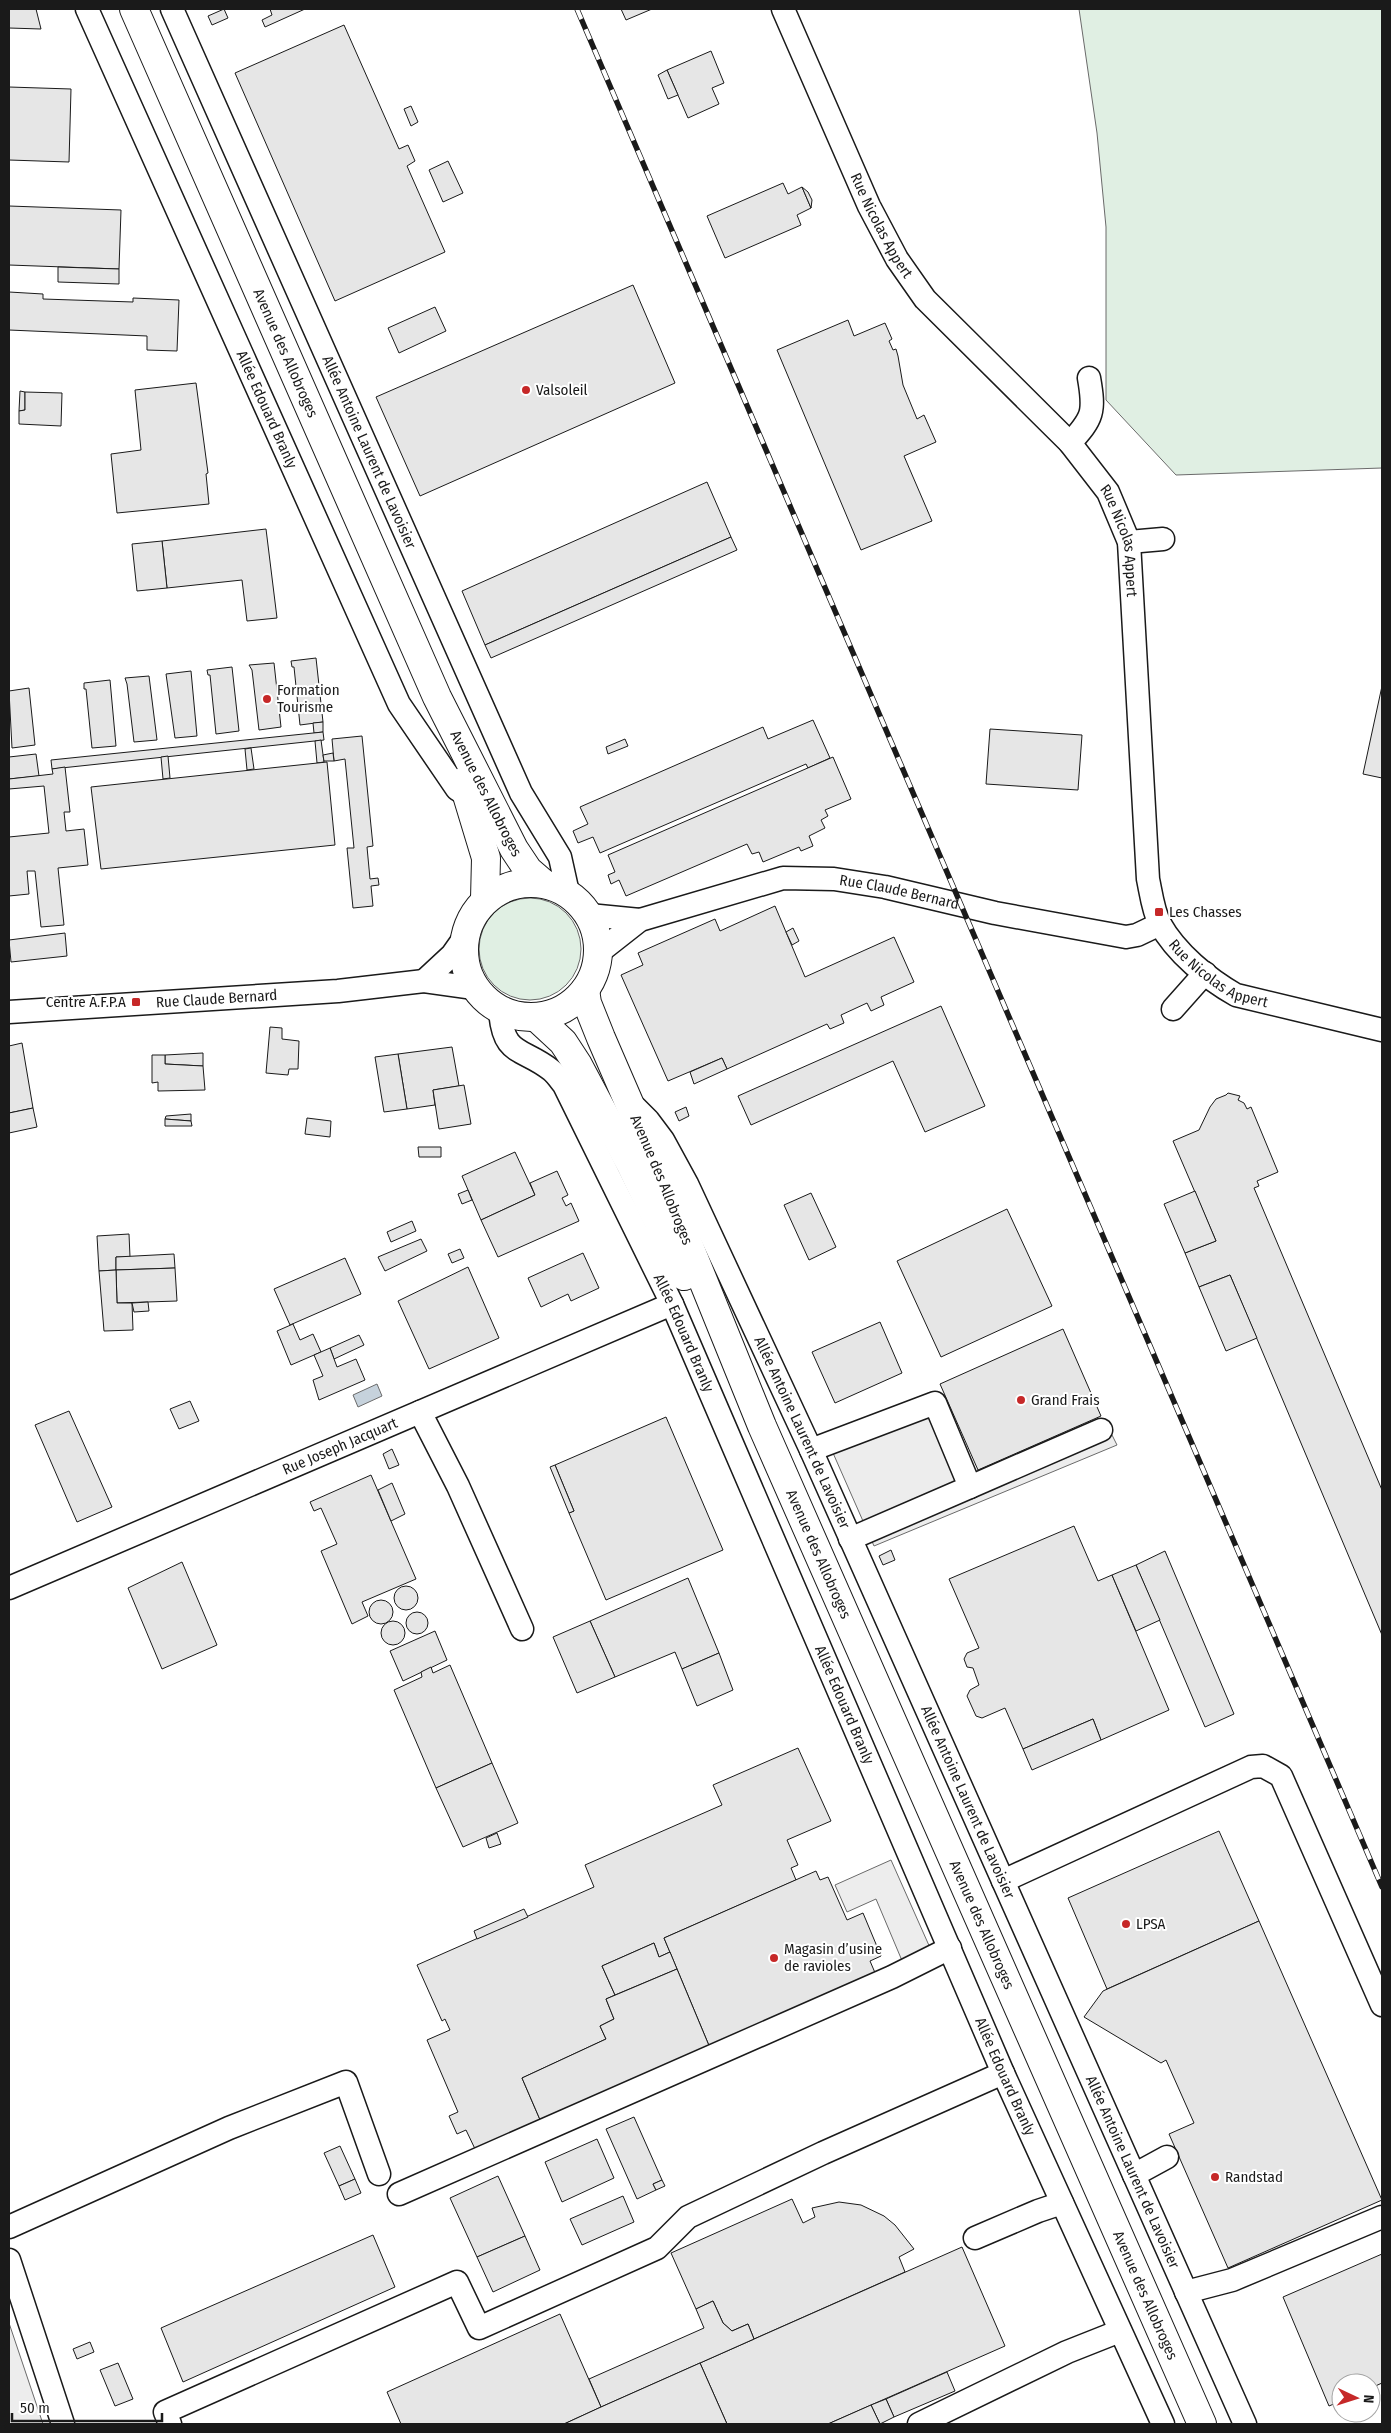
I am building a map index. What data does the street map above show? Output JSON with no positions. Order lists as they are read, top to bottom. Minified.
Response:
{"streets":{"main road":["Avenue des Allobroges"],"street":["Rue Nicolas Appert","Allée Edouard Branly","Allée Antoine Laurent de Lavoisier","Rue Claude Bernard","Rue Joseph Jacquart"]},"crossings":[["Rue Nicolas Appert","Rue Claude Bernard"],["Avenue des Allobroges","Allée Edouard Branly"],["Avenue des Allobroges","Allée Antoine Laurent de Lavoisier"],["Avenue des Allobroges","Rue Claude Bernard"],["Allée Edouard Branly","Allée Antoine Laurent de Lavoisier"],["Allée Edouard Branly","Rue Claude Bernard"],["Allée Edouard Branly","Rue Joseph Jacquart"],["Allée Antoine Laurent de Lavoisier","Rue Claude Bernard"]],"places":{"other":["Valsoleil","Formation Tourisme","Grand Frais","LPSA","Magasin d’usine de ravioles","Randstad"],"transit":["Les Chasses","Centre A.F.P.A"]},"scale_bar":"50 m","north":"right"}
